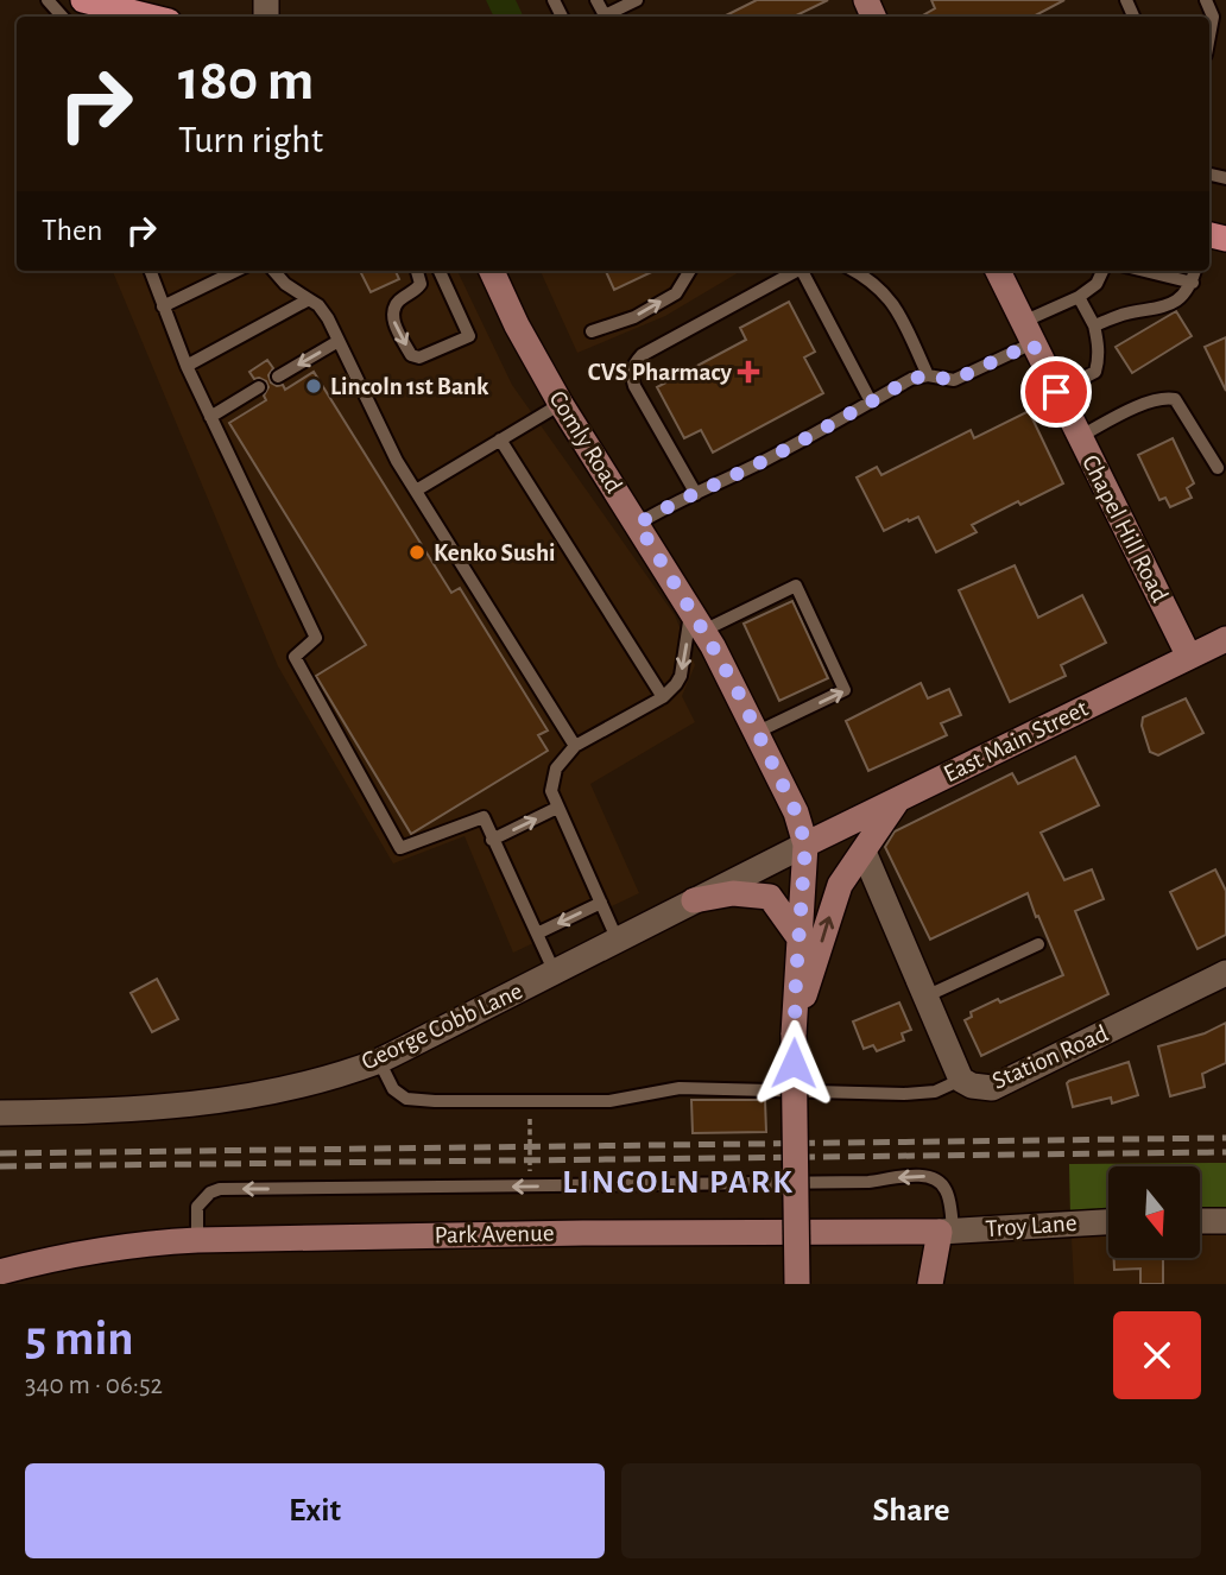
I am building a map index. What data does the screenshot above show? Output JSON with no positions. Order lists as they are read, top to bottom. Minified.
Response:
{"streets":{"main road":["Comly Road","Chapel Hill Road","East Main Street","Park Avenue"],"street":["George Cobb Lane","Station Road","Troy Lane"]},"crossings":[["Comly Road","East Main Street"],["Comly Road","George Cobb Lane"],["Chapel Hill Road","East Main Street"],["East Main Street","George Cobb Lane"],["Troy Lane","Park Avenue"]],"districts":["LINCOLN PARK"],"places":{"health":["CVS Pharmacy"],"other":["Lincoln 1st Bank","Kenko Sushi"]},"north":"bottom","page":{"turn":["180 m","Turn right"],"then":"Then","heading":["5 min","340 m · 06:52"],"buttons":["Exit","Share"]}}
